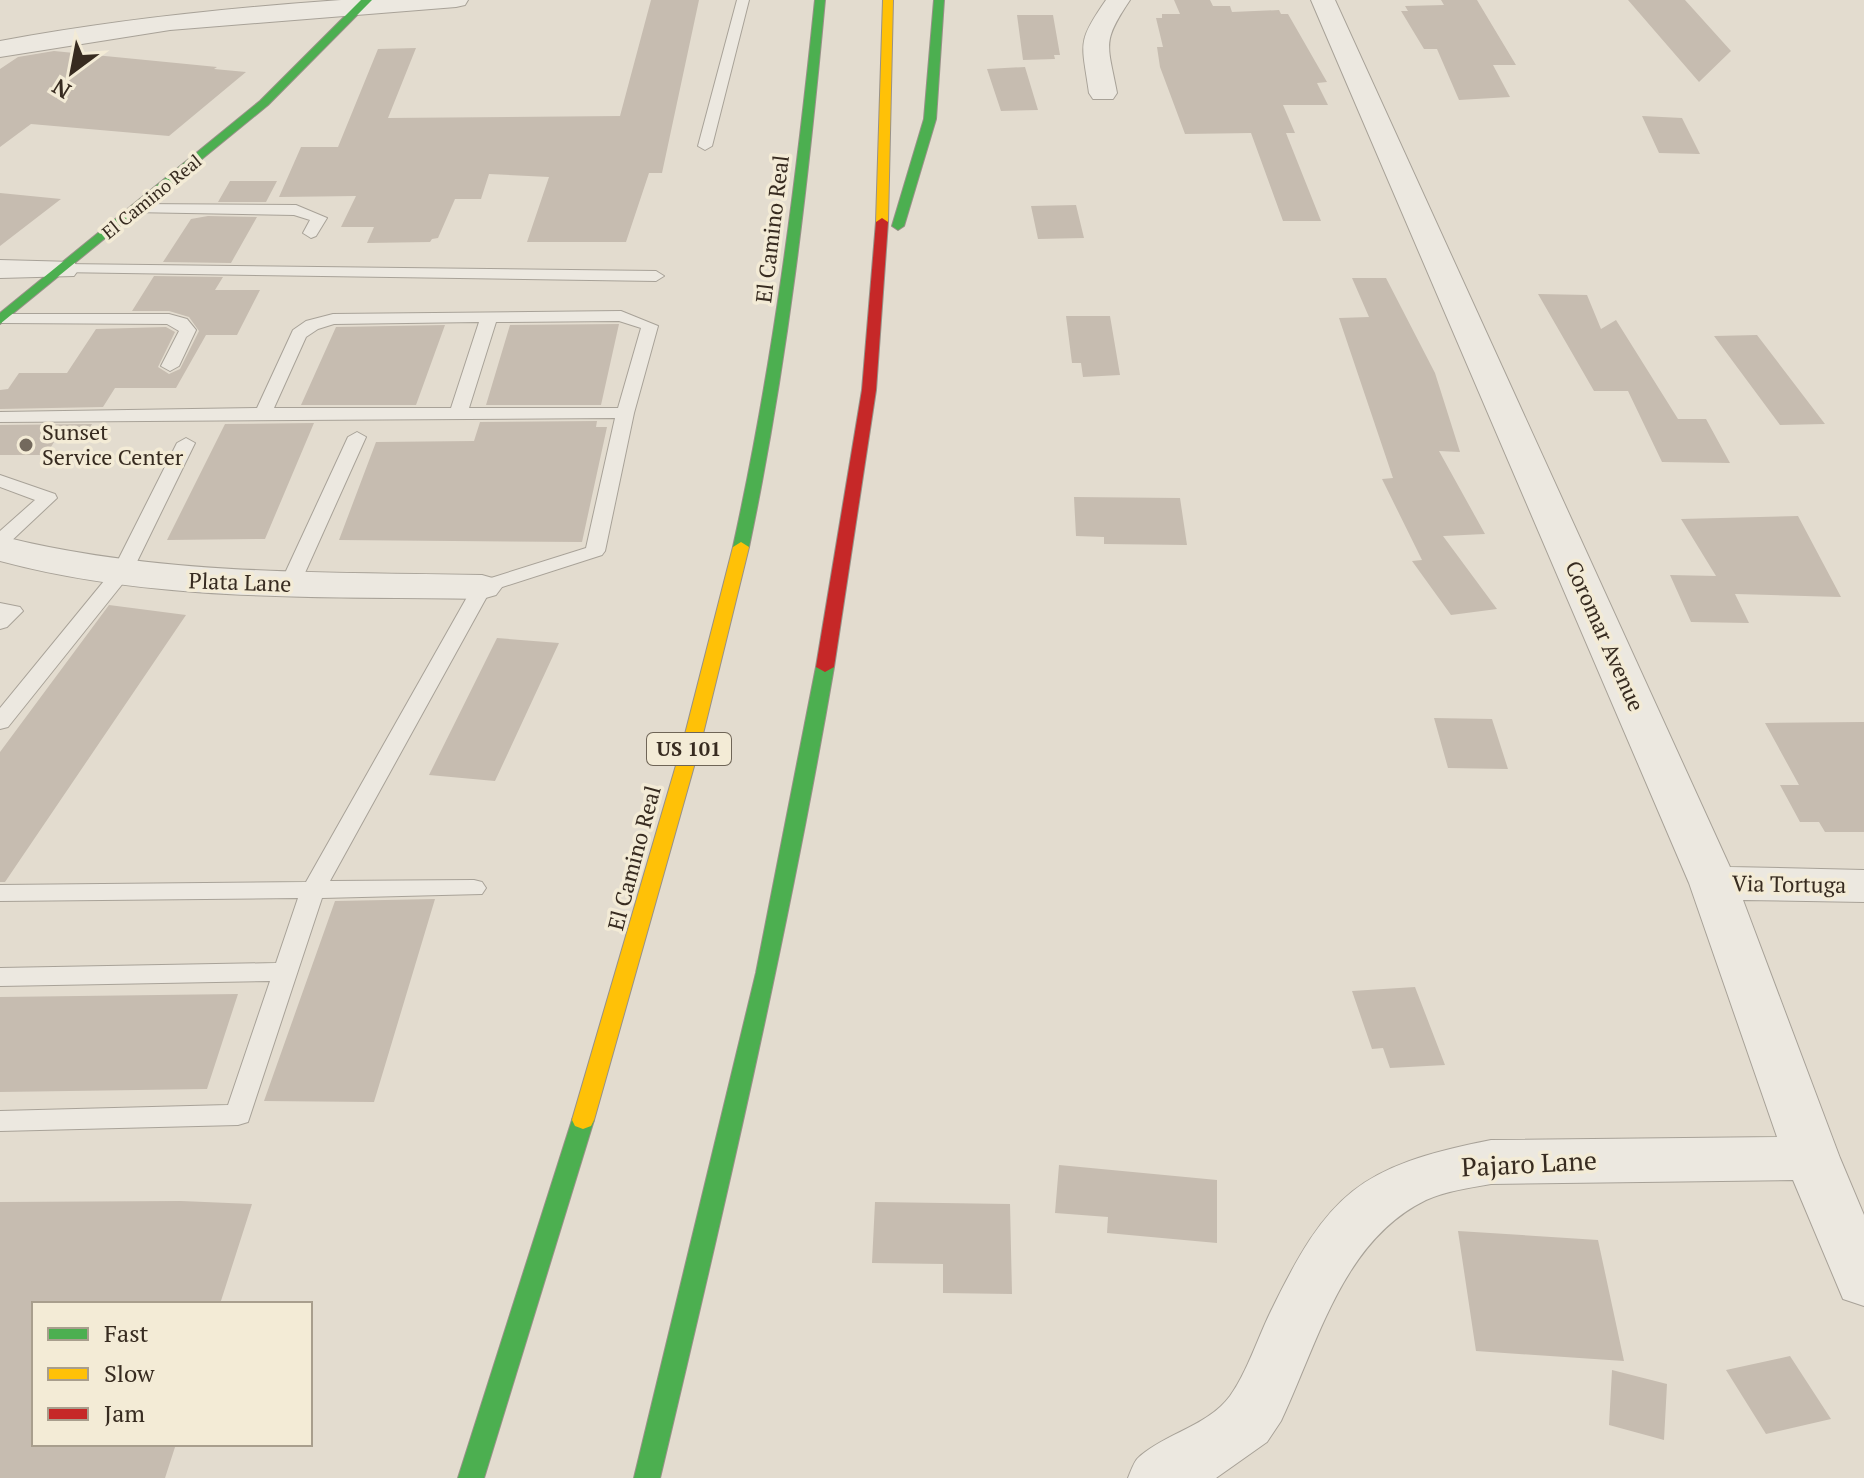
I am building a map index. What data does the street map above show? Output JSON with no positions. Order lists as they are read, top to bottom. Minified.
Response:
{"streets":{"main road":["El Camino Real","US 101"],"street":["Plata Lane","Coromar Avenue","Via Tortuga","Pajaro Lane"]},"crossings":[["Coromar Avenue","Via Tortuga"],["Coromar Avenue","Pajaro Lane"]],"places":["Sunset Service Center"],"legend":["Fast","Slow","Jam"],"north":"bottom left"}
